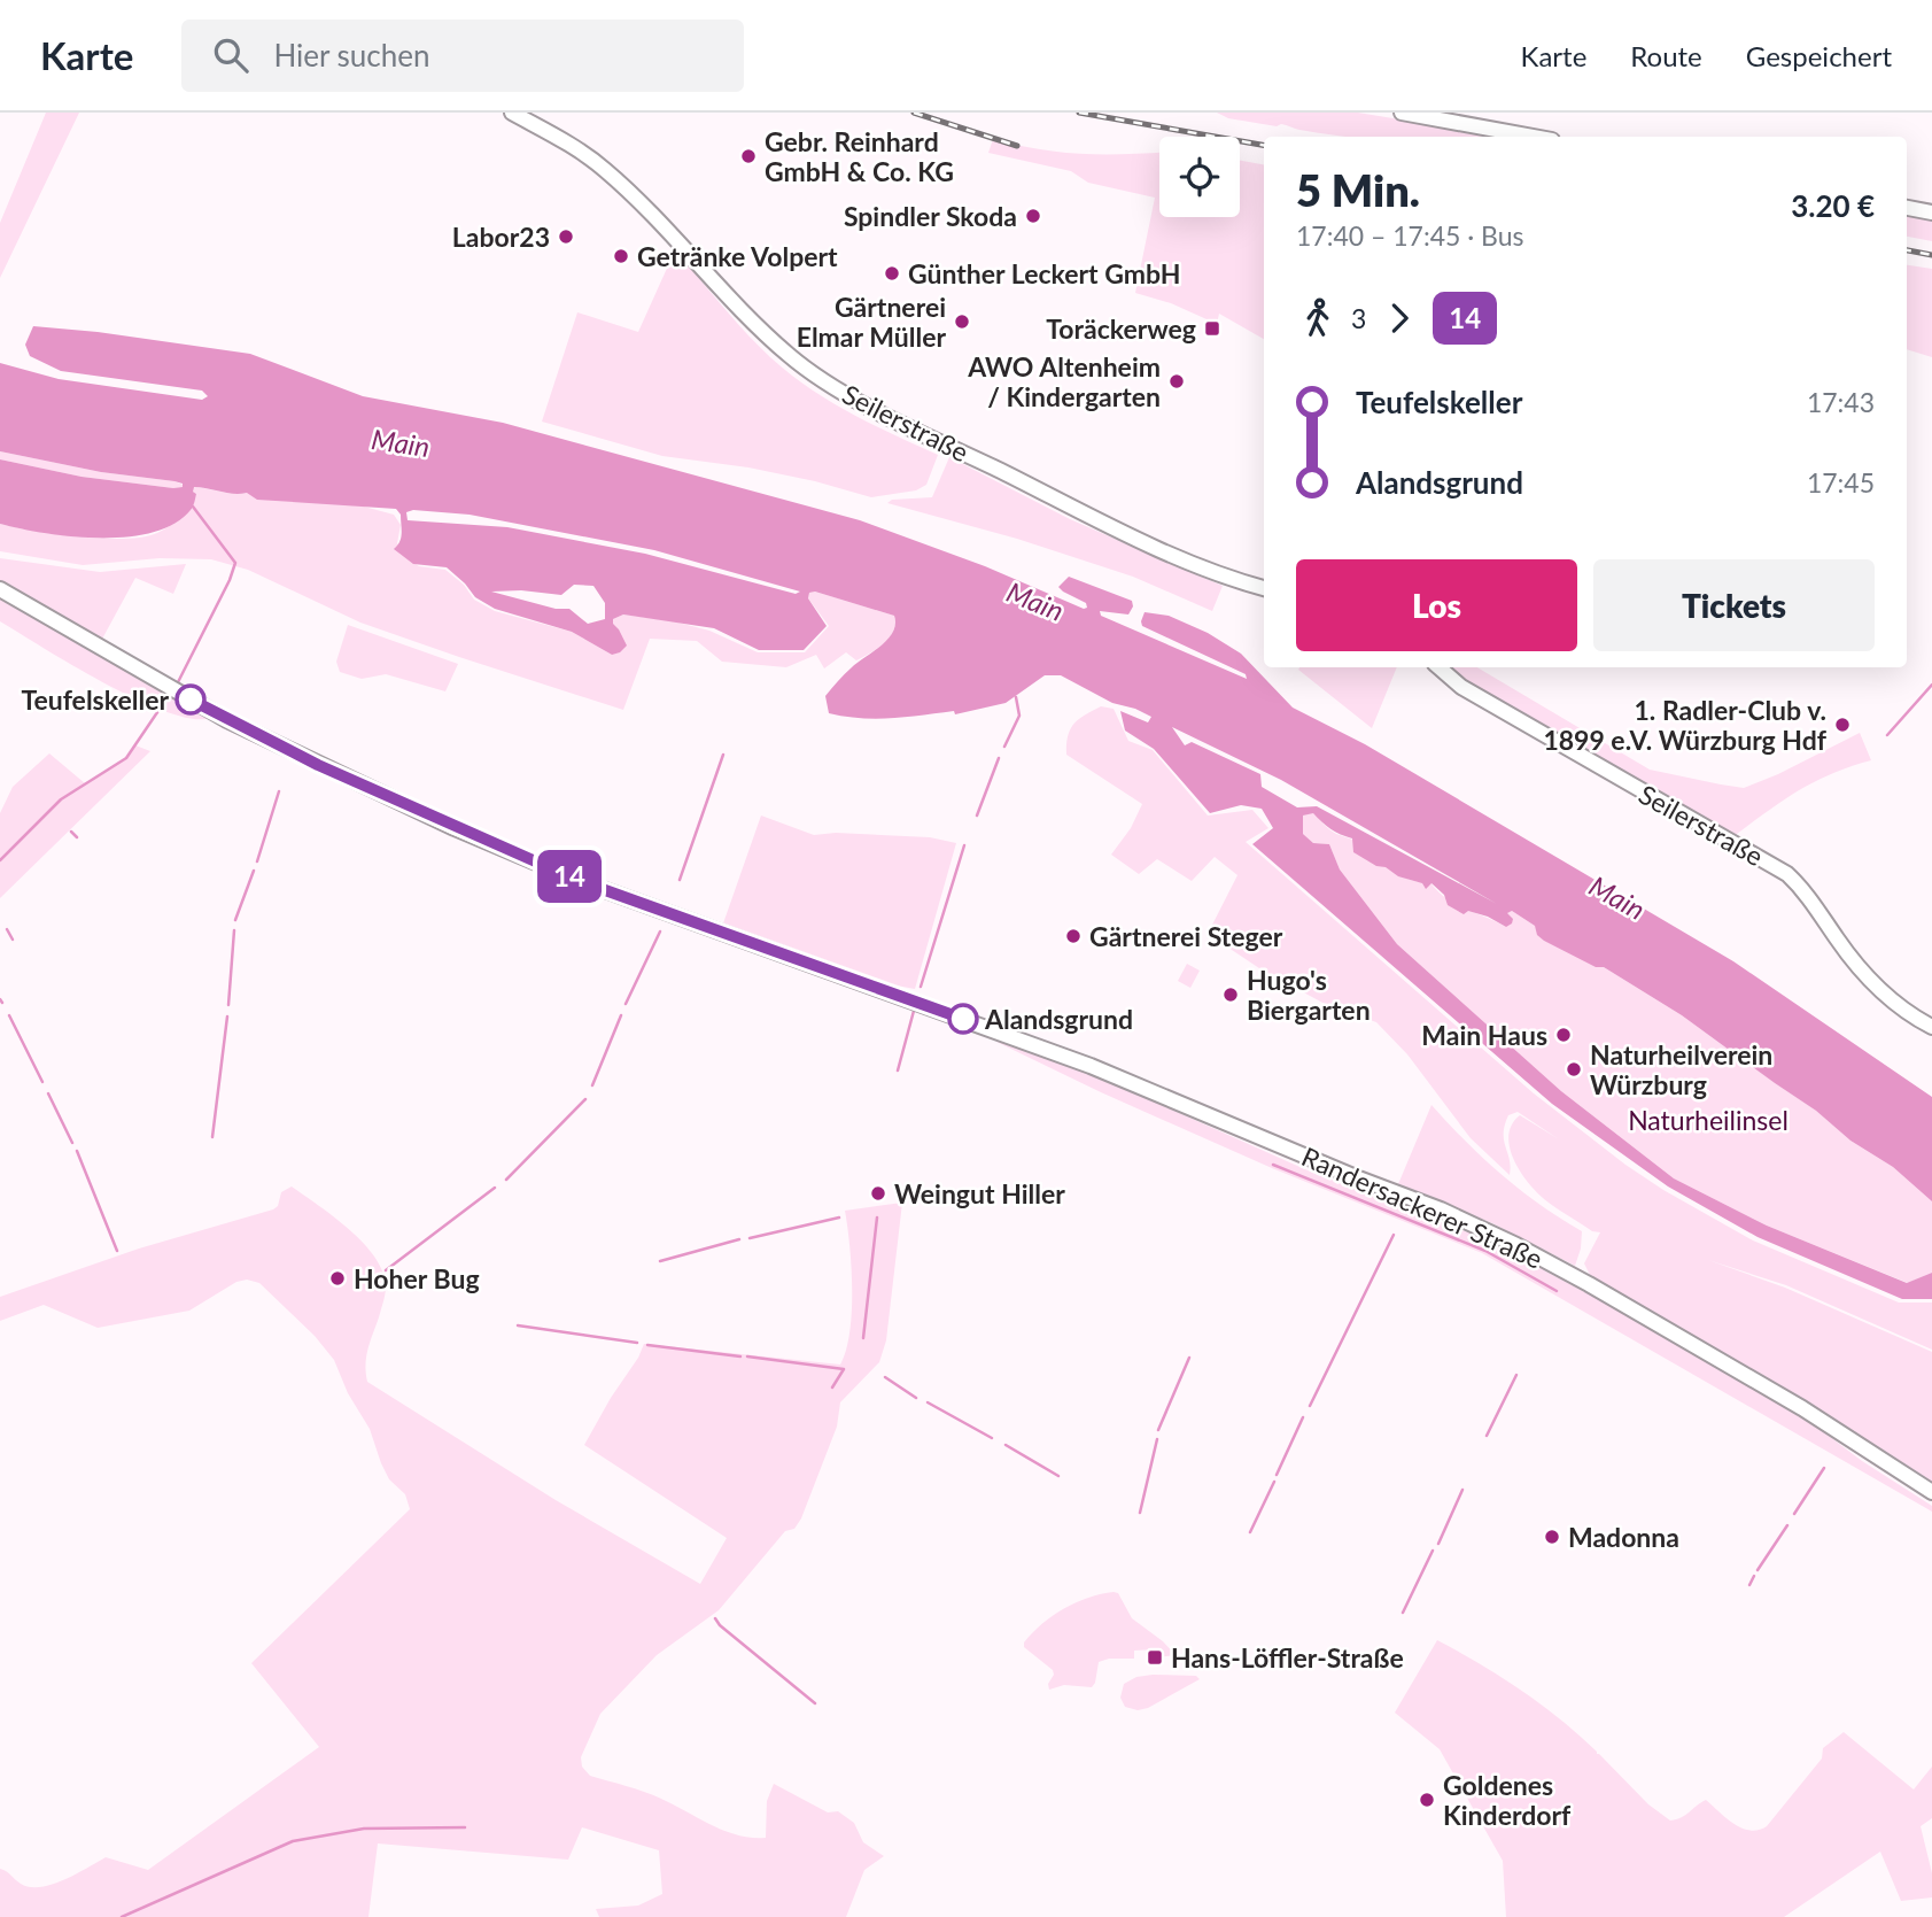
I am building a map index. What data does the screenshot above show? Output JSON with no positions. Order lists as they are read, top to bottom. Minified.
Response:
{"streets":{"main road":["Seilerstraße","Randersackerer Straße"]},"water":["Main"],"parks":["Naturheilinsel"],"places":{"other":["Gebr. Reinhard GmbH & Co. KG","Spindler Skoda","Labor23","Getränke Volpert","Günther Leckert GmbH","Gärtnerei Elmar Müller","AWO Altenheim / Kindergarten","Teufelskeller","1. Radler-Club v. 1899 e.V. Würzburg Hdf","Gärtnerei Steger","Hugo's Biergarten","Alandsgrund","Main Haus","Naturheilverein Würzburg","Weingut Hiller","Hoher Bug","Madonna","Goldenes Kinderdorf"],"transit":["Toräckerweg","Hans-Löffler-Straße"]},"lines":["bus line 14"],"page":{"header":"Karte","search":"Hier suchen","nav":["Karte","Route","Gespeichert"],"on_map":"14","heading":["5 Min.","17:40 – 17:45 · Bus","3.20 €"],"legs":["3","14"],"list":[{"name":"Teufelskeller","value":"17:43"},{"name":"Alandsgrund","value":"17:45"}],"buttons":["Los","Tickets"]}}
